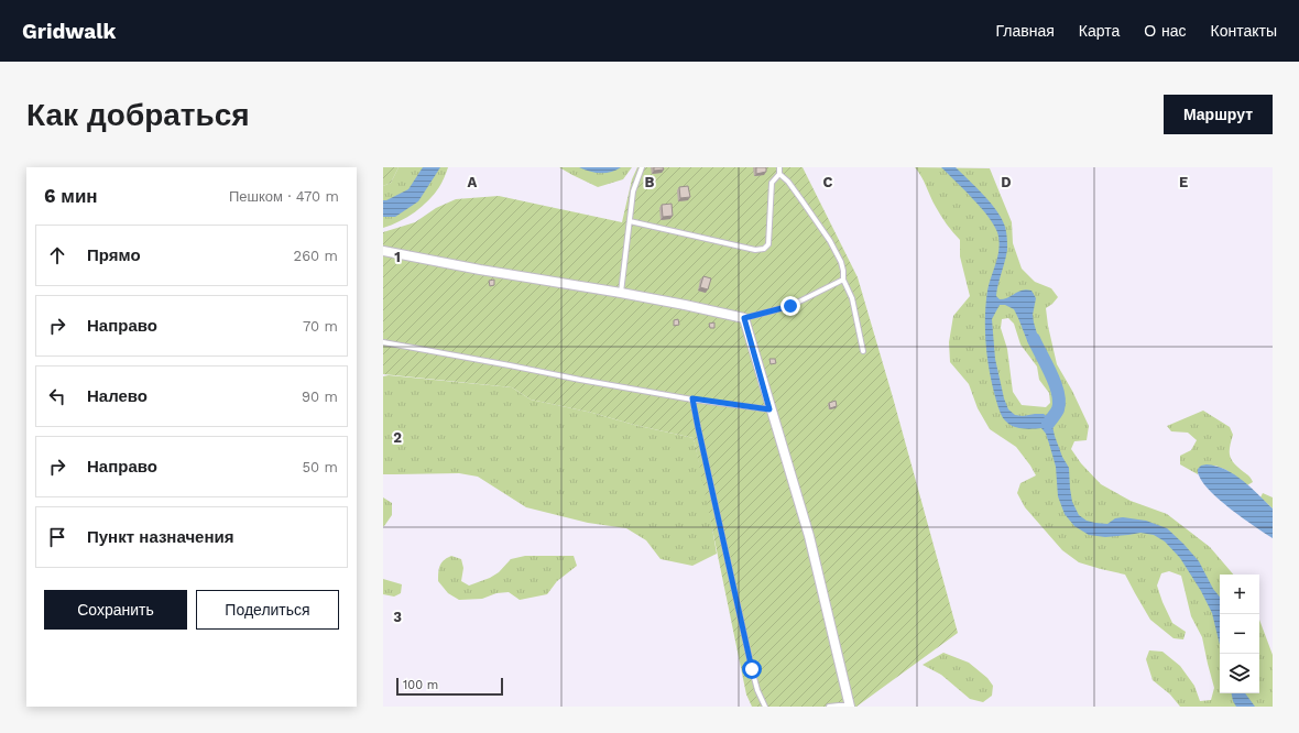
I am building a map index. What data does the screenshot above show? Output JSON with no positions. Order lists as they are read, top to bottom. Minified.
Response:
{"scale_bar":"100 m","page":{"header":"Gridwalk","nav":["Главная","Карта","О нас","Контакты"],"buttons":["Маршрут",["Сохранить","Поделиться"]],"title":"Как добраться","heading":["6 мин","Пешком · 470 m"],"list":[["Прямо","260 m"],["Направо","70 m"],["Налево","90 m"],["Направо","50 m"],"Пункт назначения"],"map_buttons":["+","−"],"scale":"100 m"},"grid":{"columns":["A","B","C","D","E"],"rows":["1","2","3"]}}
